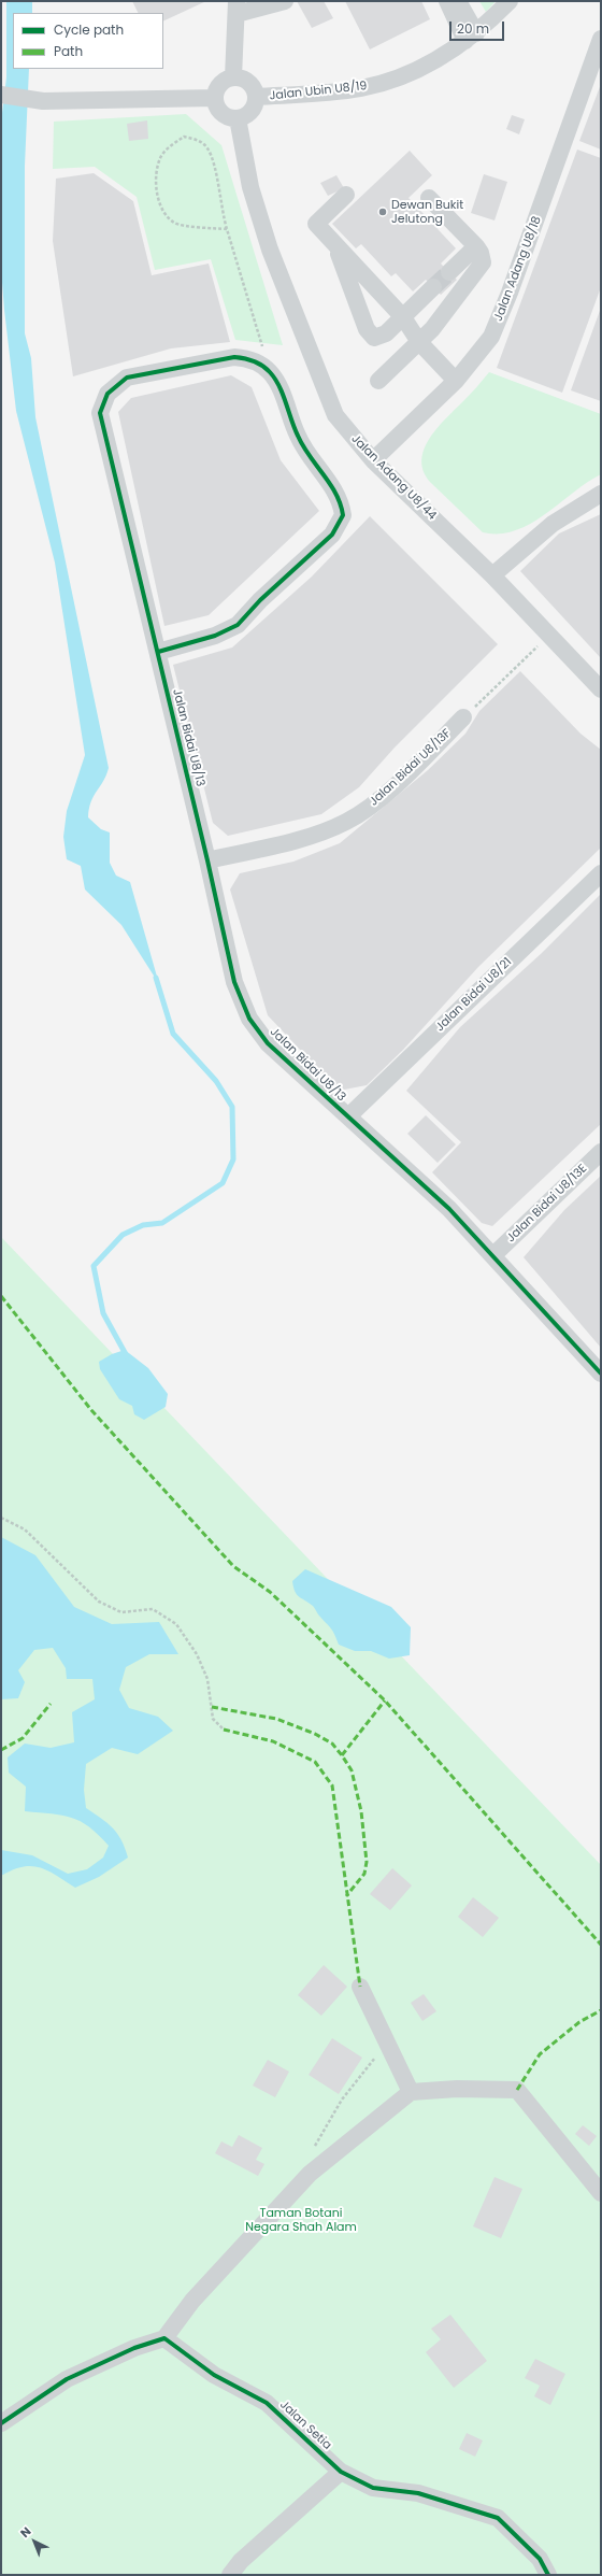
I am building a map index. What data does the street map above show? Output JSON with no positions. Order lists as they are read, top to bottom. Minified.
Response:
{"streets":{"street":["Jalan Ubin U8/19","Jalan Adang U8/18","Jalan Adang U8/44","Jalan Bidai U8/13","Jalan Bidai U8/13F","Jalan Bidai U8/21","Jalan Bidai U8/13E","Jalan Setia"]},"crossings":[["Jalan Ubin U8/19","Jalan Adang U8/44"],["Jalan Adang U8/18","Jalan Adang U8/44"],["Jalan Bidai U8/13","Jalan Bidai U8/13F"],["Jalan Bidai U8/13","Jalan Bidai U8/21"],["Jalan Bidai U8/13","Jalan Bidai U8/13E"]],"parks":["Taman Botani Negara Shah Alam"],"places":["Dewan Bukit Jelutong"],"legend":["Cycle path","Path"],"scale_bar":"20 m","north":"top left"}
